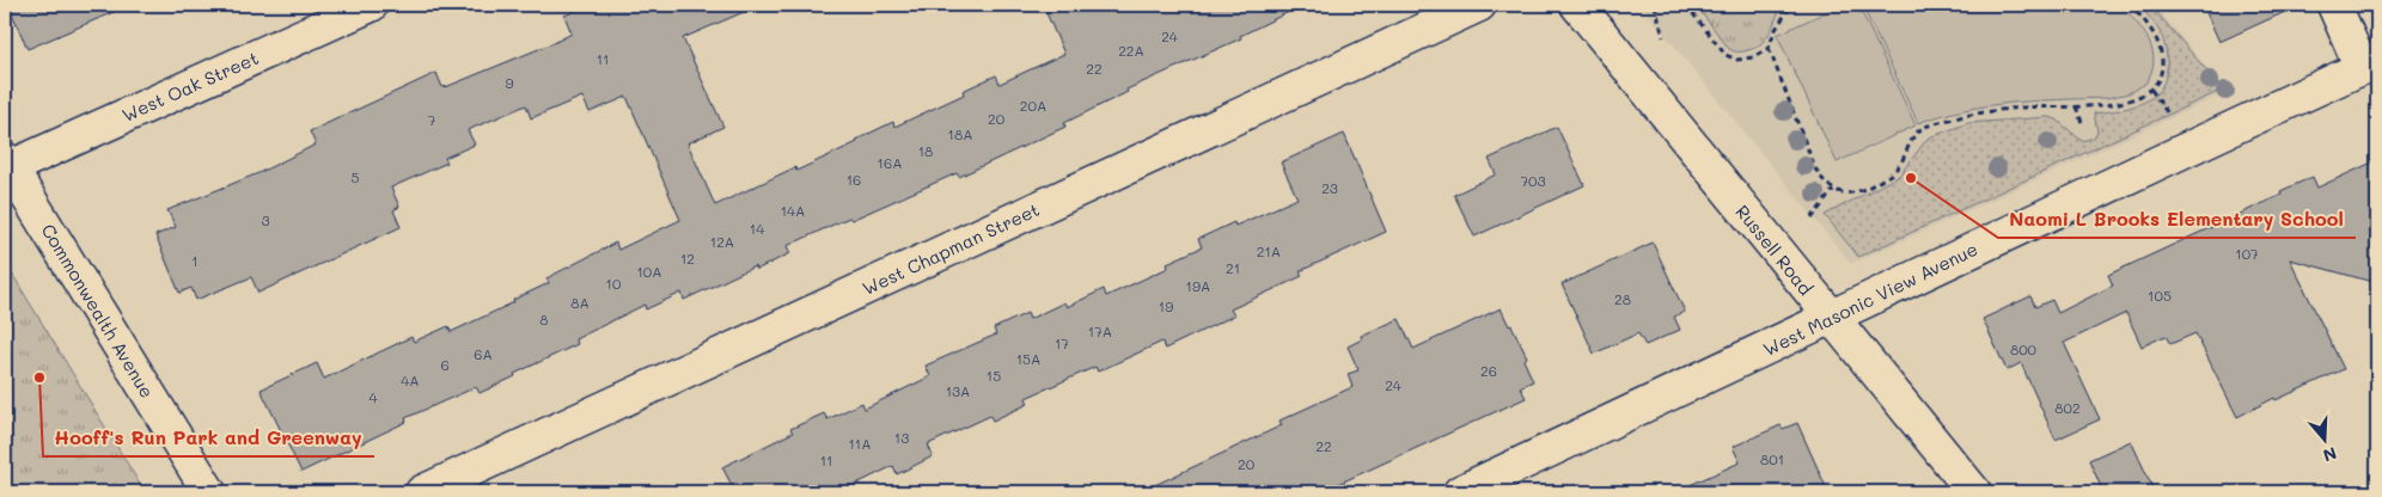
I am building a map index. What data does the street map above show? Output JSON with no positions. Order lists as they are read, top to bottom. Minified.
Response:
{"streets":{"street":["West Oak Street","West Chapman Street","Russell Road","West Masonic View Avenue","Commonwealth Avenue"]},"crossings":[["West Oak Street","Commonwealth Avenue"],["Russell Road","West Masonic View Avenue"]],"places":["Naomi L Brooks Elementary School","Hooff's Run Park and Greenway"],"house_numbers":["24","22A","11","22","9","20A","20","7","18A","18","16A","5","16","703","23","14A","3","14","12A","21A","107","12","1","21","10A","10","19A","105","28","8A","19","8","17A","17","800","6A","15A","6","26","15","4A","24","13A","4","802","13","11A","22","801","11","20"],"north":"bottom"}
